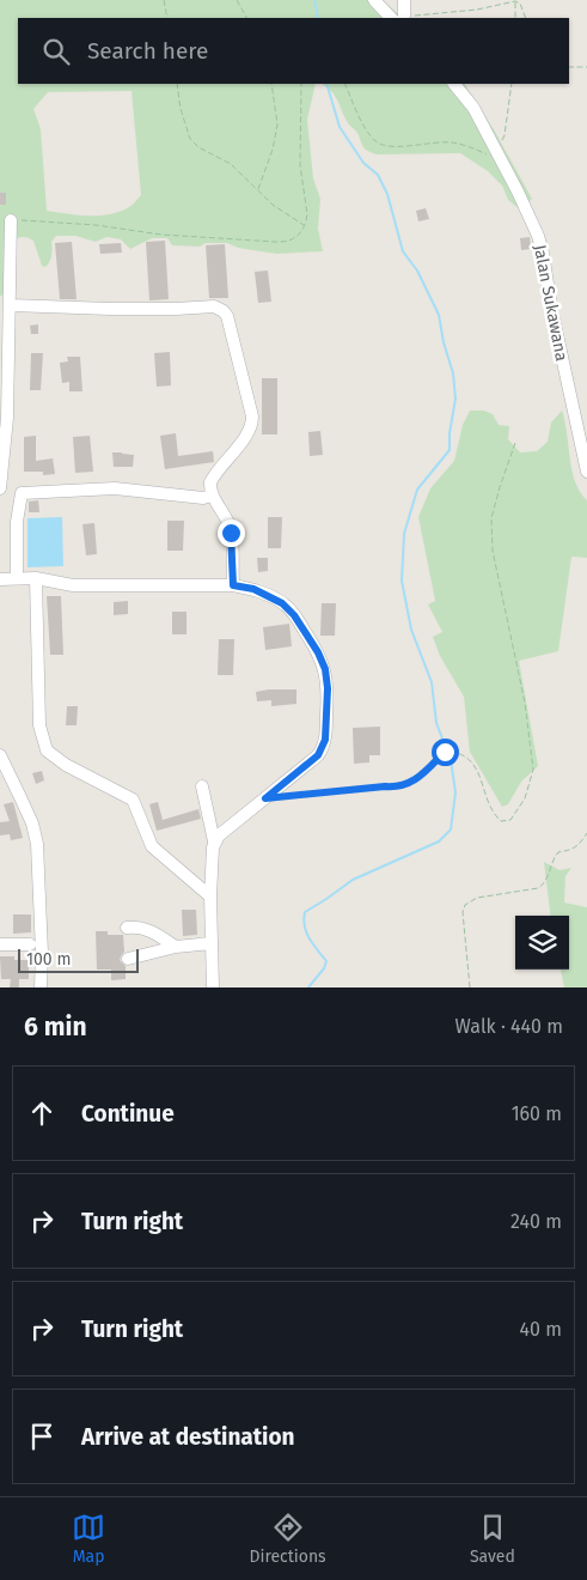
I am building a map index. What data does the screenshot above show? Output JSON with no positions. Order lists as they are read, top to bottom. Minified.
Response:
{"streets":{"street":["Jalan Sukawana"]},"scale_bar":"100 m","page":{"search":"Search here","scale":"100 m","heading":["6 min","Walk · 440 m"],"list":[["Continue","160 m"],["Turn right","240 m"],["Turn right","40 m"],"Arrive at destination"],"nav":["Map","Directions","Saved"]}}
